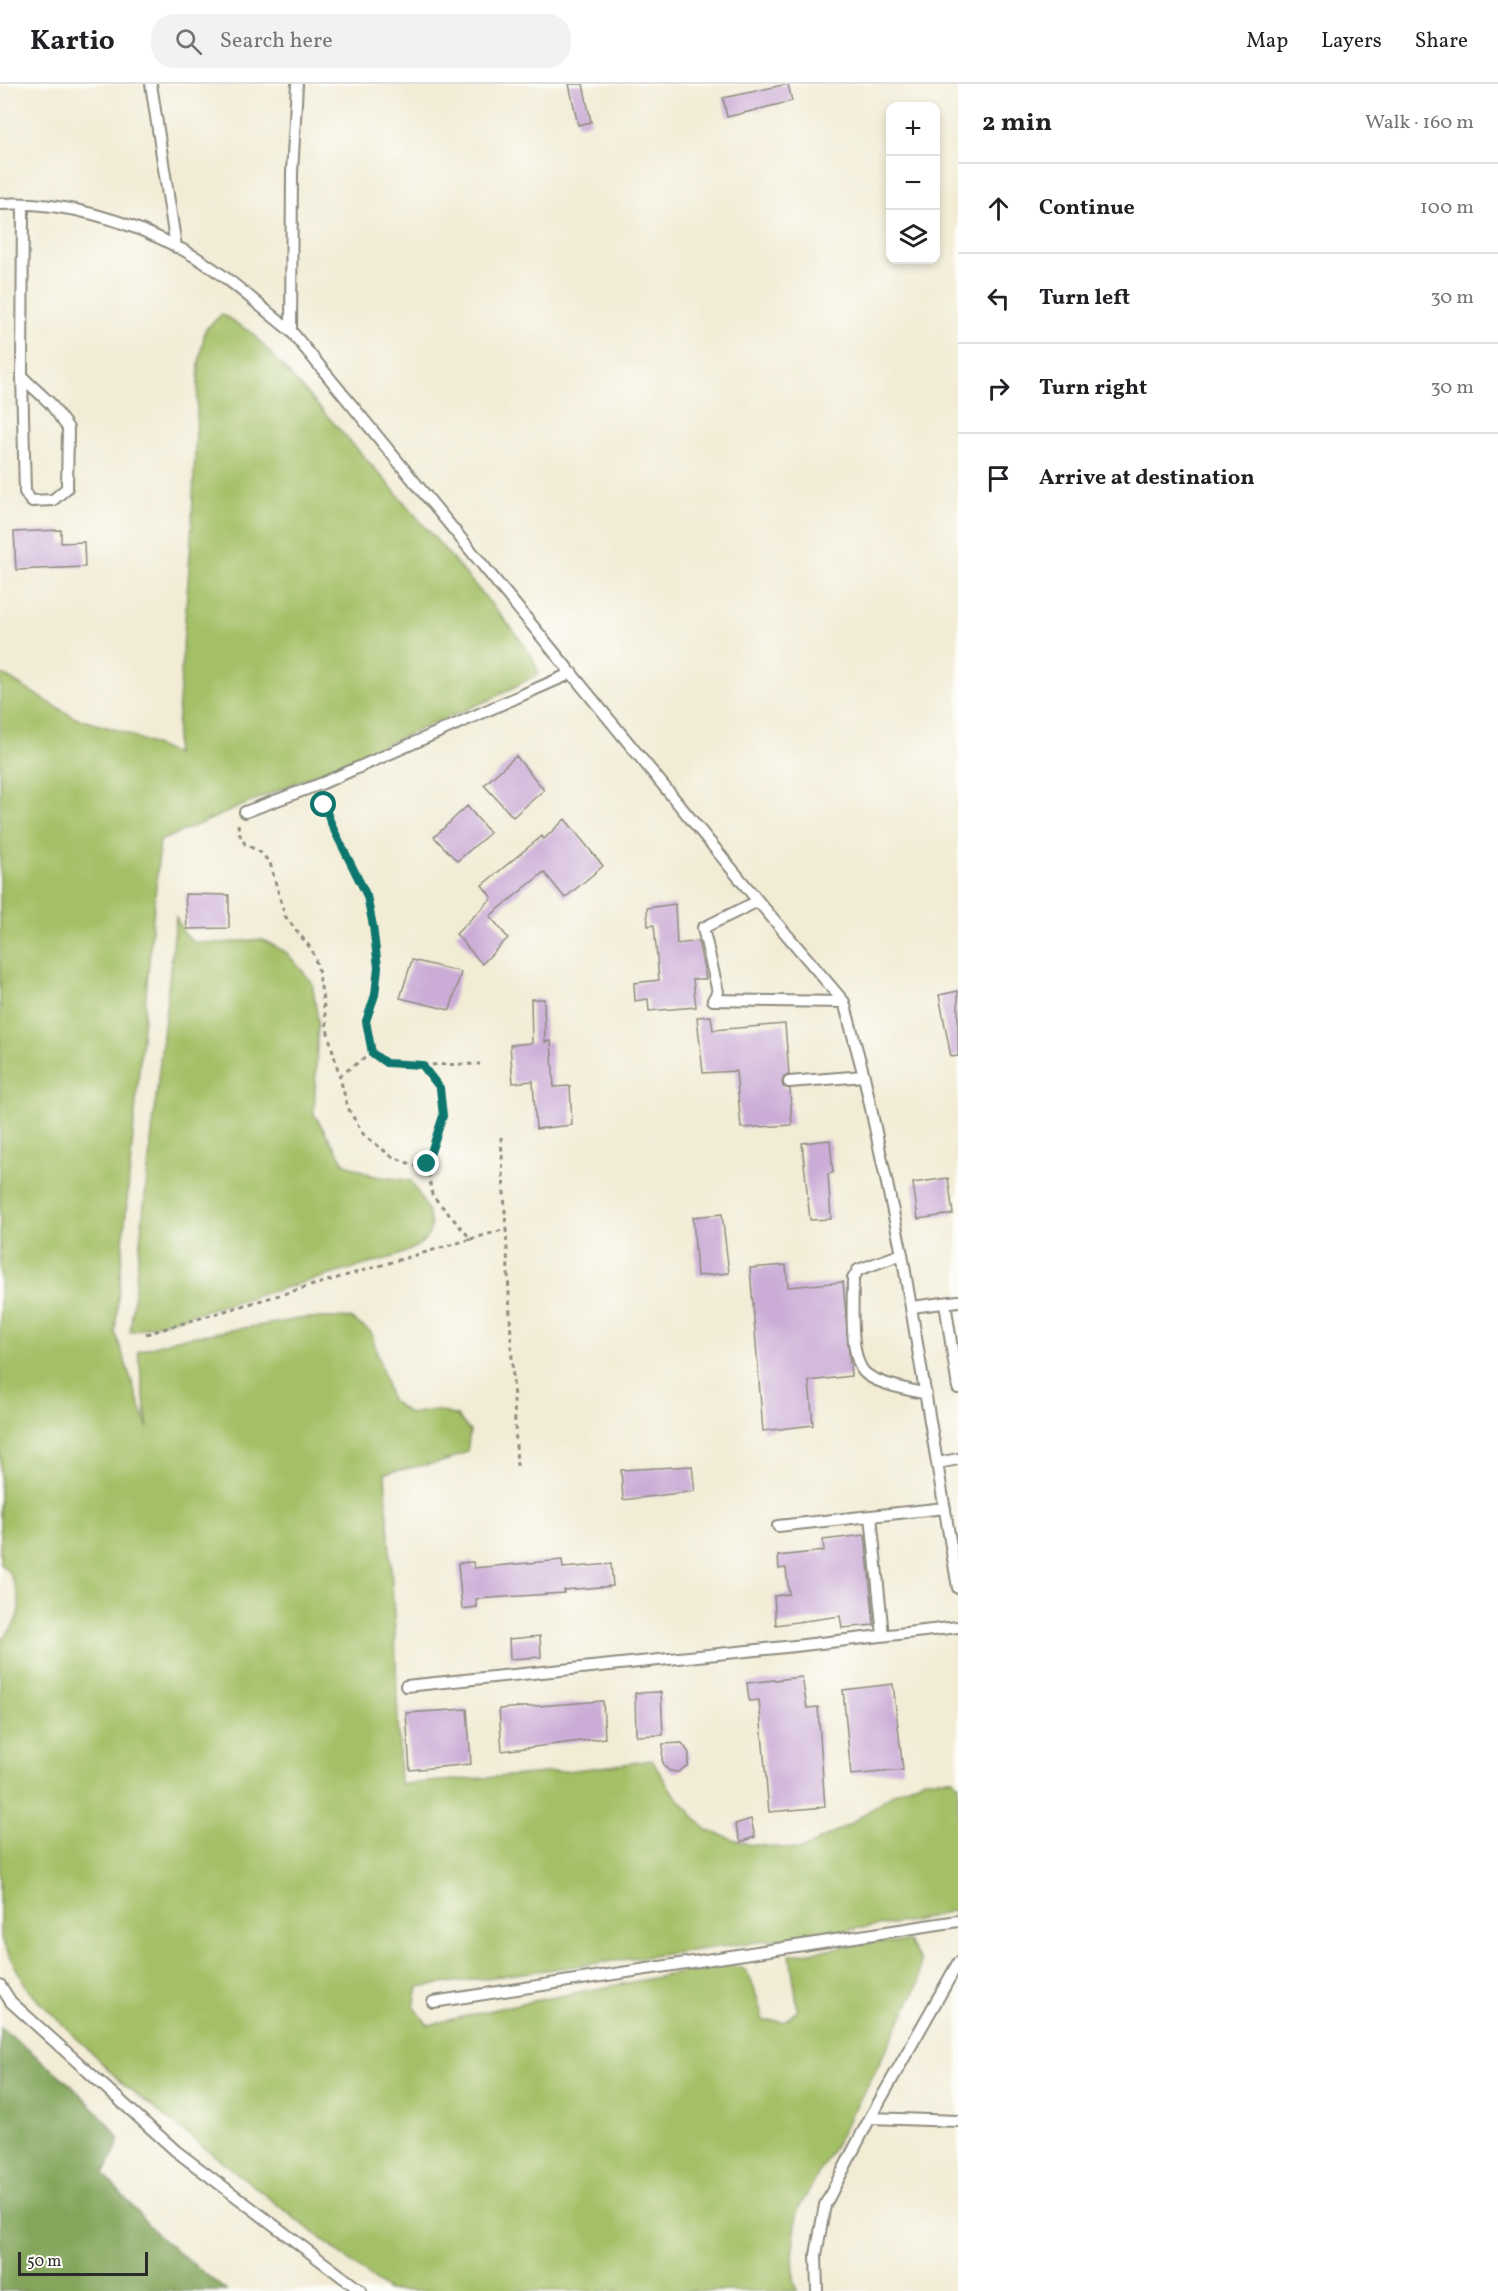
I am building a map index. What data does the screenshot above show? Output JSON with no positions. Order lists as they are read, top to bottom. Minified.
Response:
{"scale_bar":"50 m","page":{"header":"Kartio","search":"Search here","nav":["Map","Layers","Share"],"heading":["2 min","Walk · 160 m"],"map_buttons":["+","−"],"list":[["Continue","100 m"],["Turn left","30 m"],["Turn right","30 m"],"Arrive at destination"],"scale":"50 m"}}
